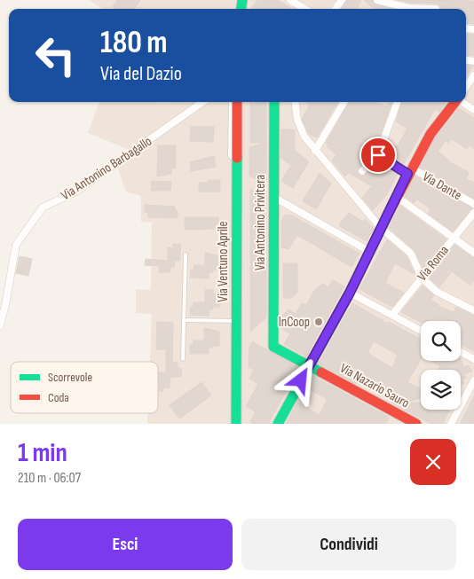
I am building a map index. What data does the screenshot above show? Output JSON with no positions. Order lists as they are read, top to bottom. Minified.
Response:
{"streets":{"street":["Via Antonino Barbagallo","Via Dante","Via Antonino Privitera","Via Ventuno Aprile","Via Roma","Via Nazario Sauro"]},"crossings":[["Via Antonino Privitera","Via Nazario Sauro"]],"places":["InCoop"],"legend":["Scorrevole","Coda"],"page":{"turn":["180 m","Via del Dazio"],"heading":["1 min","210 m · 06:07"],"buttons":["Esci","Condividi"]}}
